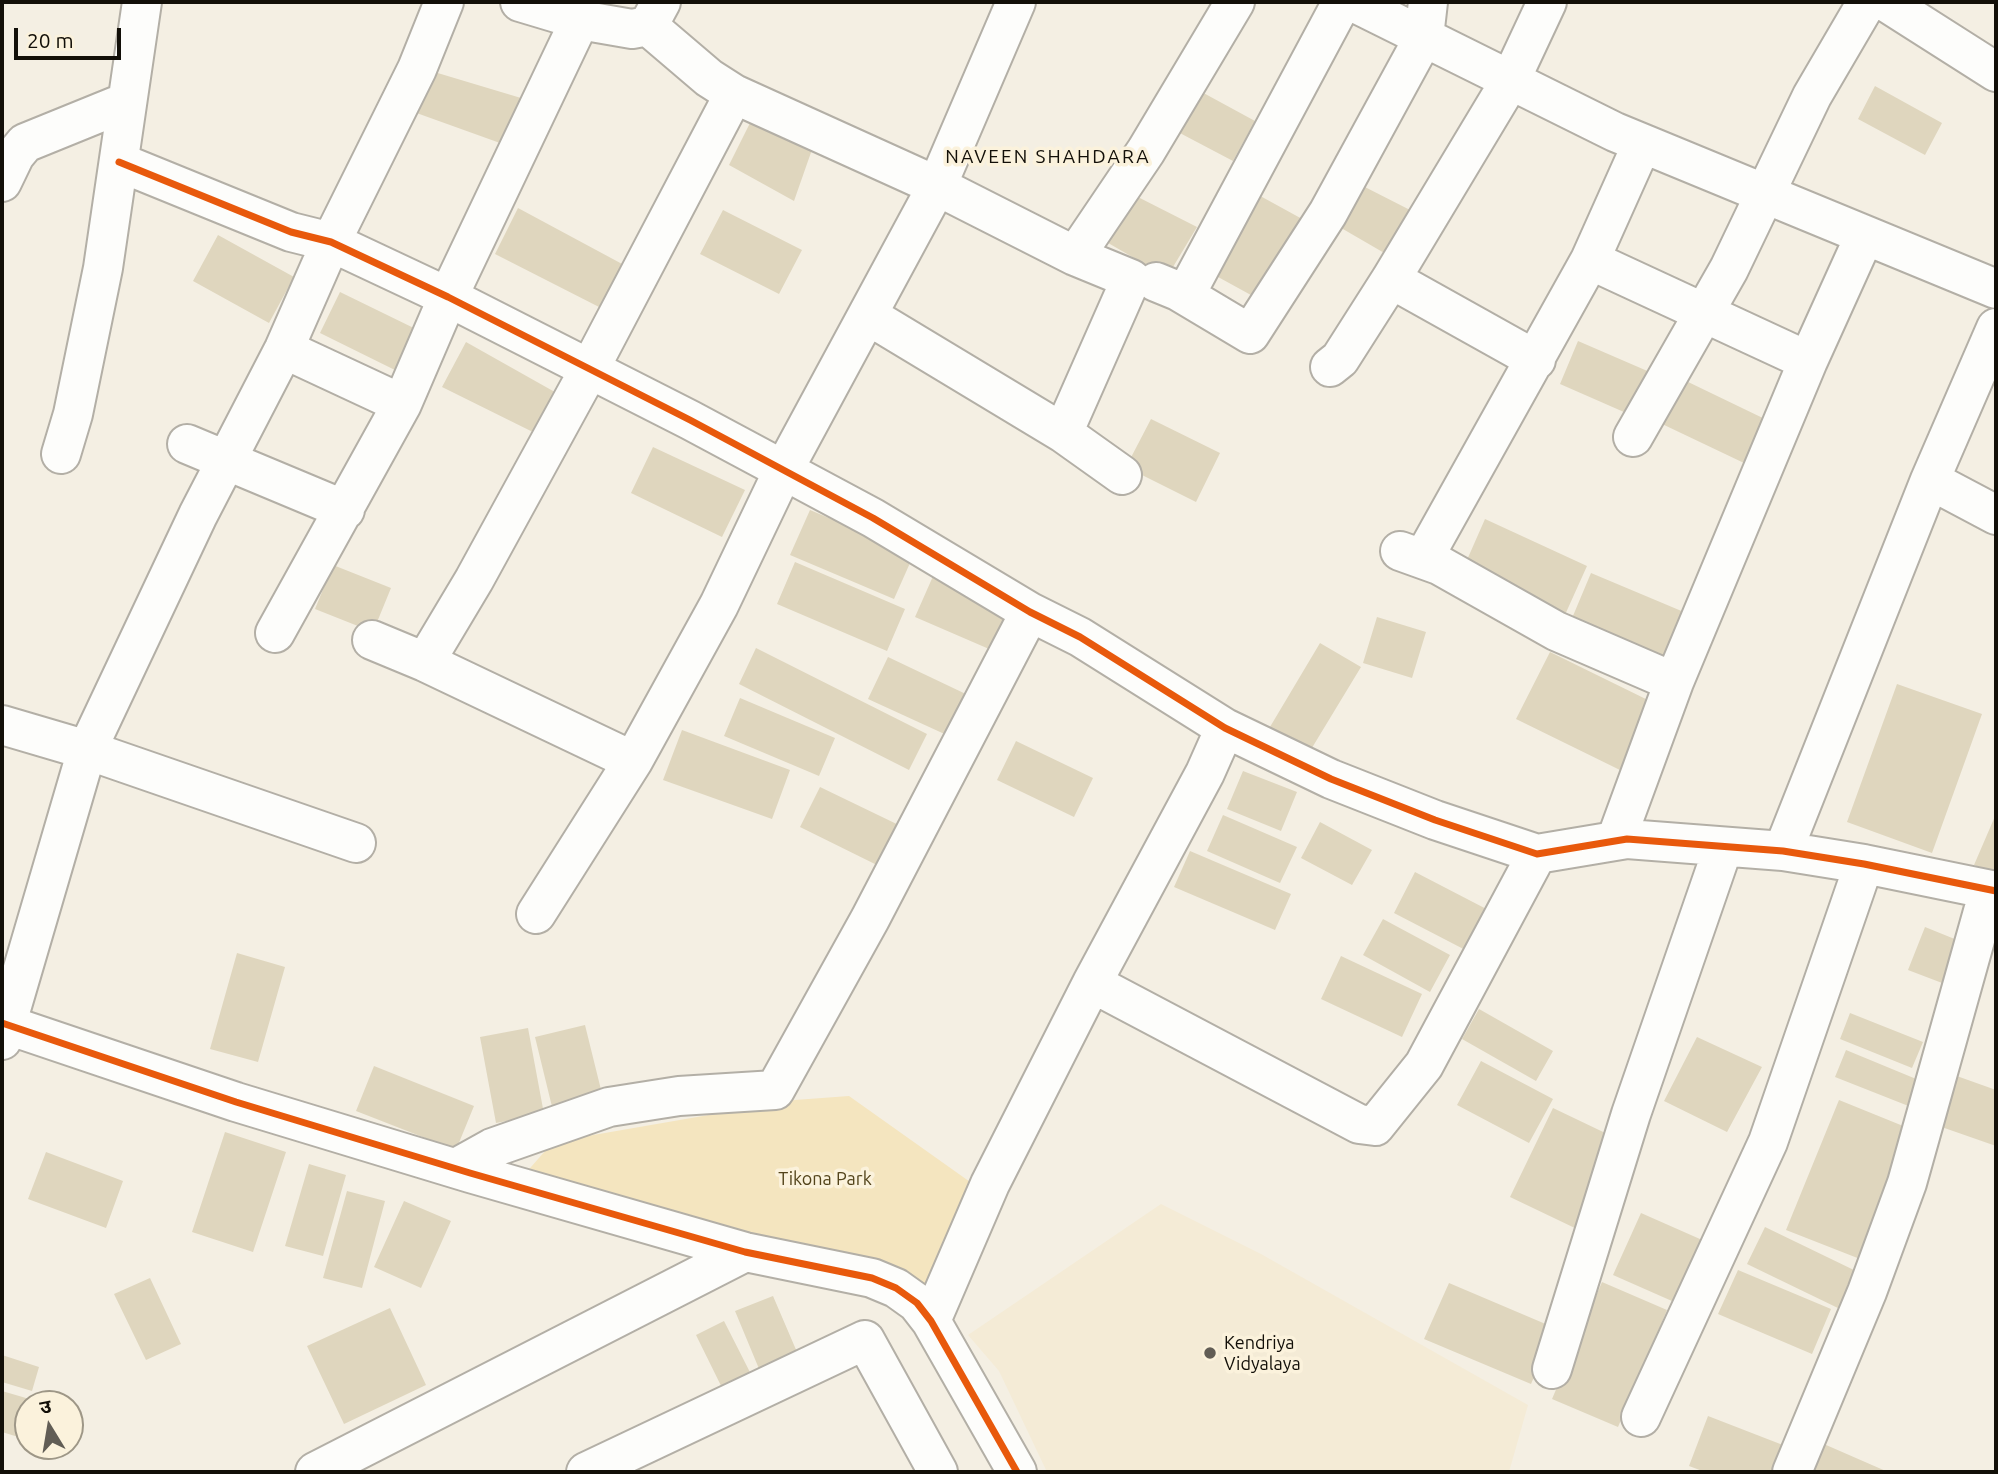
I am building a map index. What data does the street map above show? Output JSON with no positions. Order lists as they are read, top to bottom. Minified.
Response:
{"districts":["NAVEEN SHAHDARA"],"parks":["Tikona Park"],"places":["Kendriya Vidyalaya"],"scale_bar":"20 m","north":"top"}
